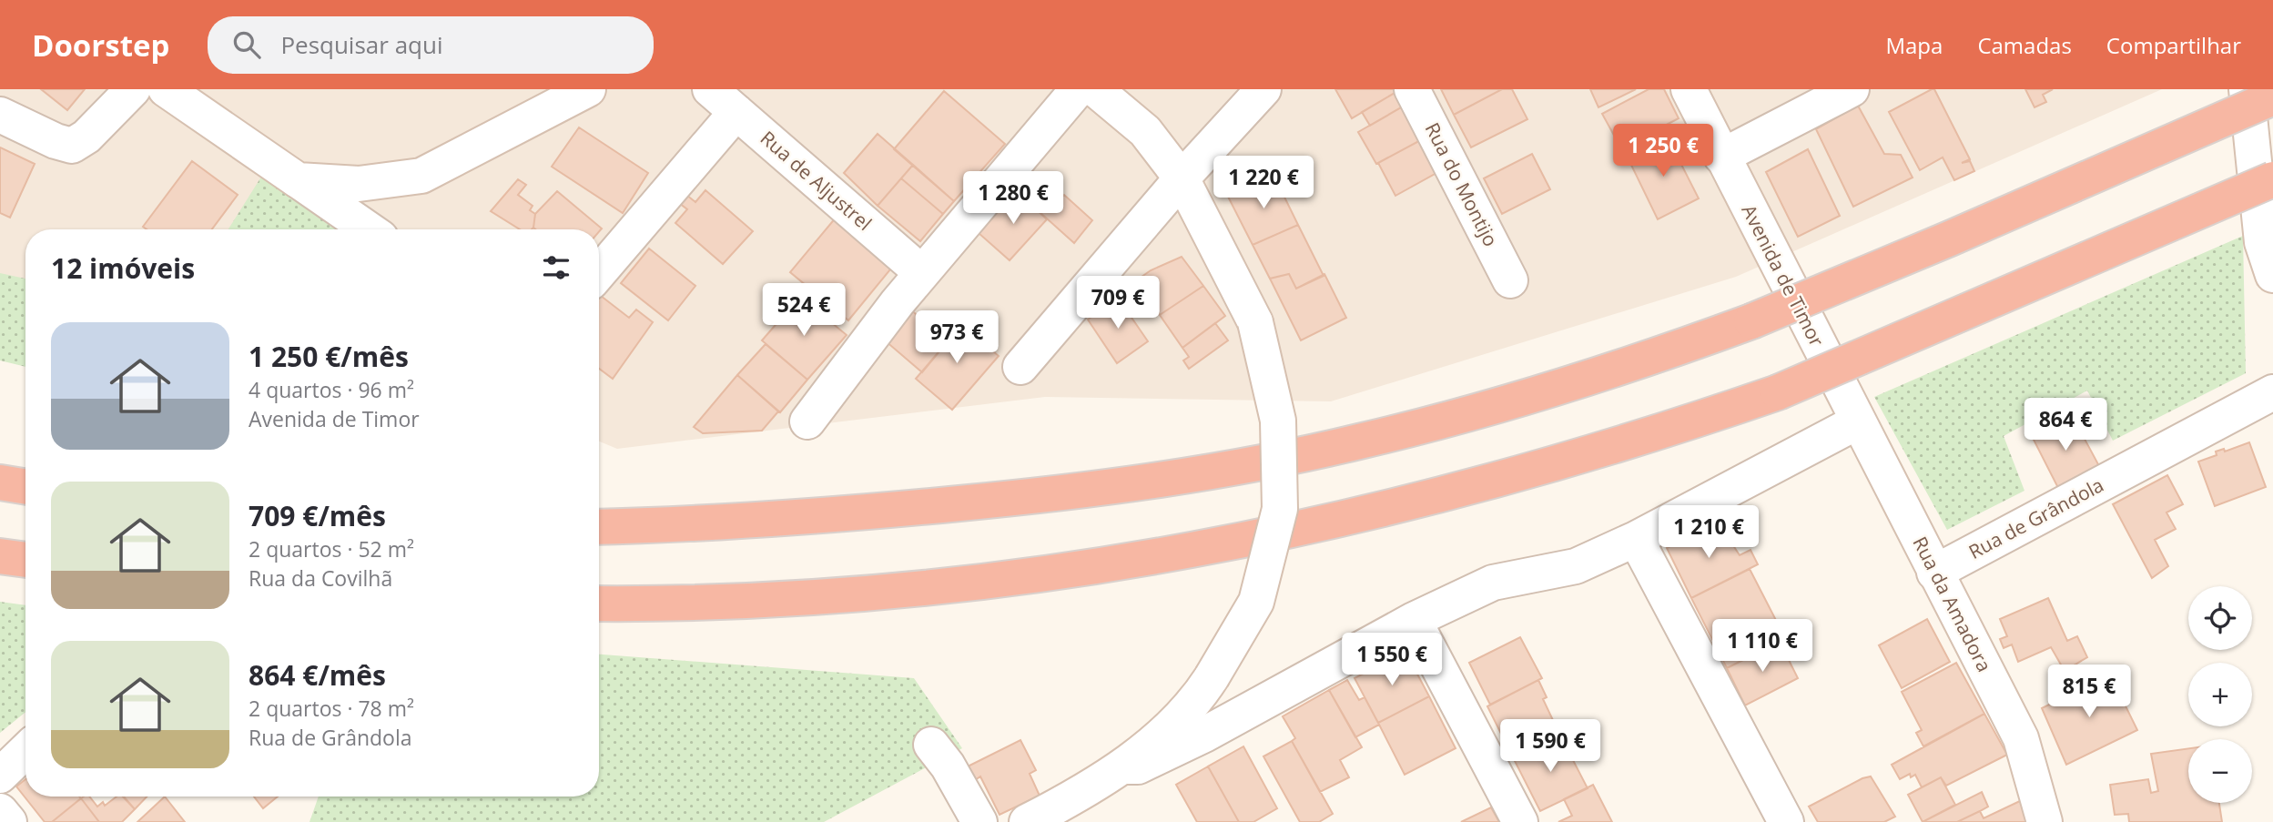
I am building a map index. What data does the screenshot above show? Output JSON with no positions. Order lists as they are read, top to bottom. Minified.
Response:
{"streets":{"street":["Rua de Aljustrel","Rua do Montijo","Avenida de Timor","Rua de Grândola","Rua da Amadora"]},"crossings":[["Avenida de Timor","Rua da Amadora"],["Rua de Grândola","Rua da Amadora"]],"page":{"header":"Doorstep","search":"Pesquisar aqui","nav":["Mapa","Camadas","Compartilhar"],"price":["1 250 €","1 220 €","1 280 €","709 €","524 €","973 €","864 €","1 210 €","1 110 €","1 550 €","815 €","1 590 €"],"heading":"12 imóveis","list":[{"name":"1 250 €/mês","note":"4 quartos · 96 m² · Avenida de Timor"},{"name":"709 €/mês","note":"2 quartos · 52 m² · Rua da Covilhã"},{"name":"864 €/mês","note":"2 quartos · 78 m² · Rua de Grândola"}],"map_buttons":["+","−"]}}
